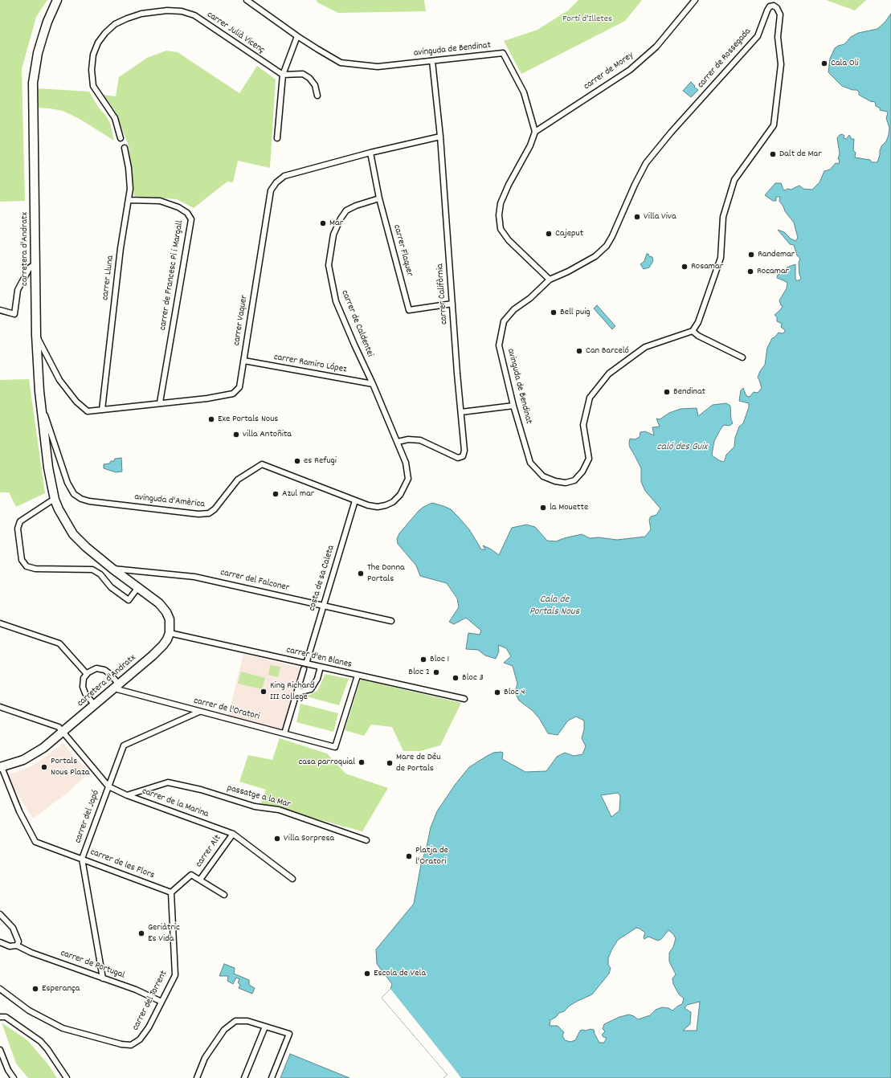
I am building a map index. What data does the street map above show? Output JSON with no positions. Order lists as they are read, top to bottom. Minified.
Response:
{"streets":{"main road":["carretera d'Andratx"],"street":["carrer Julià Vicenç","avinguda de Bendinat","carrer de Rossegada","carrer de Morey","carrer Flaquer","carrer de Francesc Pi i Margall","carrer Lluna","carrer Califòrnia","carrer Vaquer","carrer de Caldentei","carrer Ramiro López","avinguda d'Amèrica","costa de sa Caleta","carrer del Falconer","carrer d'en Blanes","carrer de l'Oratori","passatge a la Mar","carrer de la Marina","carrer del Japó","carrer Alt","carrer de les Flors","carrer de Portugal","carrer del Torrent"]},"crossings":[["avinguda de Bendinat","carrer de Rossegada"],["avinguda de Bendinat","carrer de Morey"],["avinguda de Bendinat","carrer Califòrnia"],["carretera d'Andratx","carrer Vaquer"],["carretera d'Andratx","avinguda d'Amèrica"],["carretera d'Andratx","carrer del Falconer"],["carretera d'Andratx","carrer d'en Blanes"],["carretera d'Andratx","carrer de l'Oratori"],["carretera d'Andratx","carrer de la Marina"],["carretera d'Andratx","carrer de les Flors"],["carrer Flaquer","carrer Califòrnia"],["carrer Flaquer","carrer Vaquer"],["carrer Flaquer","carrer de Caldentei"],["carrer de Francesc Pi i Margall","carrer Lluna"],["carrer de Francesc Pi i Margall","carrer Vaquer"],["carrer Lluna","carrer Vaquer"],["carrer Califòrnia","carrer Vaquer"],["carrer Califòrnia","carrer de Caldentei"],["carrer Vaquer","carrer Ramiro López"],["carrer de Caldentei","carrer Ramiro López"],["carrer de Caldentei","avinguda d'Amèrica"],["carrer de Caldentei","costa de sa Caleta"],["avinguda d'Amèrica","costa de sa Caleta"],["costa de sa Caleta","carrer del Falconer"],["carrer d'en Blanes","carrer de l'Oratori"],["carrer de l'Oratori","carrer del Japó"],["passatge a la Mar","carrer de la Marina"],["carrer de la Marina","carrer del Japó"],["carrer de la Marina","carrer Alt"],["carrer del Japó","carrer de les Flors"],["carrer del Japó","carrer de Portugal"],["carrer de les Flors","carrer del Torrent"],["carrer de Portugal","carrer del Torrent"]],"water":["caló des Guix","Cala de Portals Nous"],"parks":["Fortí d'Illetes"],"places":["Cala Oli","Dalt de Mar","Villa Viva","Mar","Cajeput","Randemar","Rosamar","Rocamar","Bell puig","Can Barceló","Bendinat","Exe Portals Nous","villa Antoñita","es Refugi","Azul mar","la Mouette","The Donna Portals","Bloc 1","Bloc 2","Bloc 3","King Richard III College","Bloc 4","casa parroquial","Mare de Déu de Portals","Portals Nous Plaza","Villa Sorpresa","Platja de l'Oratori","Geriàtric Es Vida","Escola de Vela","Esperança"]}
